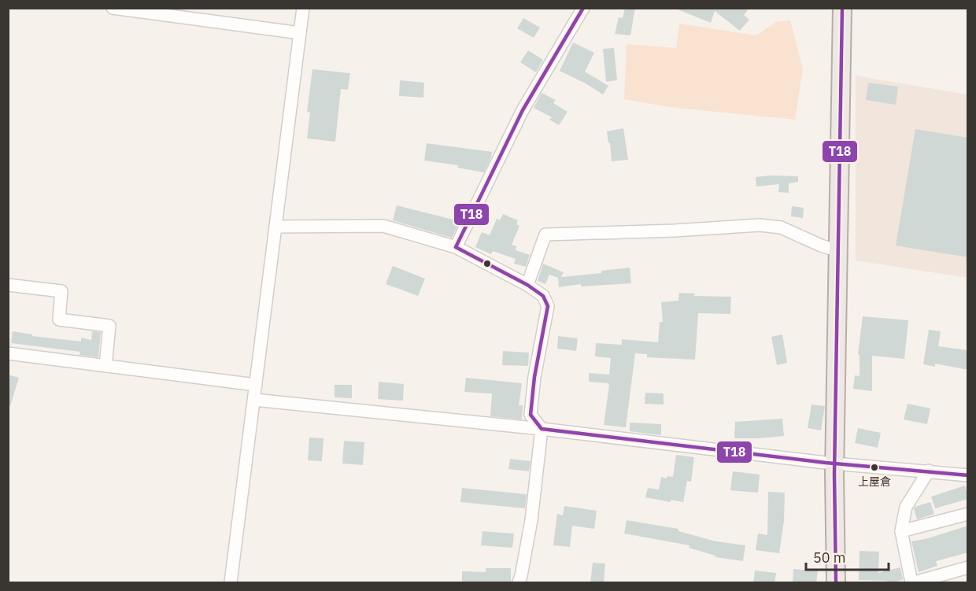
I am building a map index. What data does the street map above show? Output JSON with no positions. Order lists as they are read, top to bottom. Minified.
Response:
{"places":["上屋倉"],"lines":["transit line T18"],"scale_bar":"50 m"}
